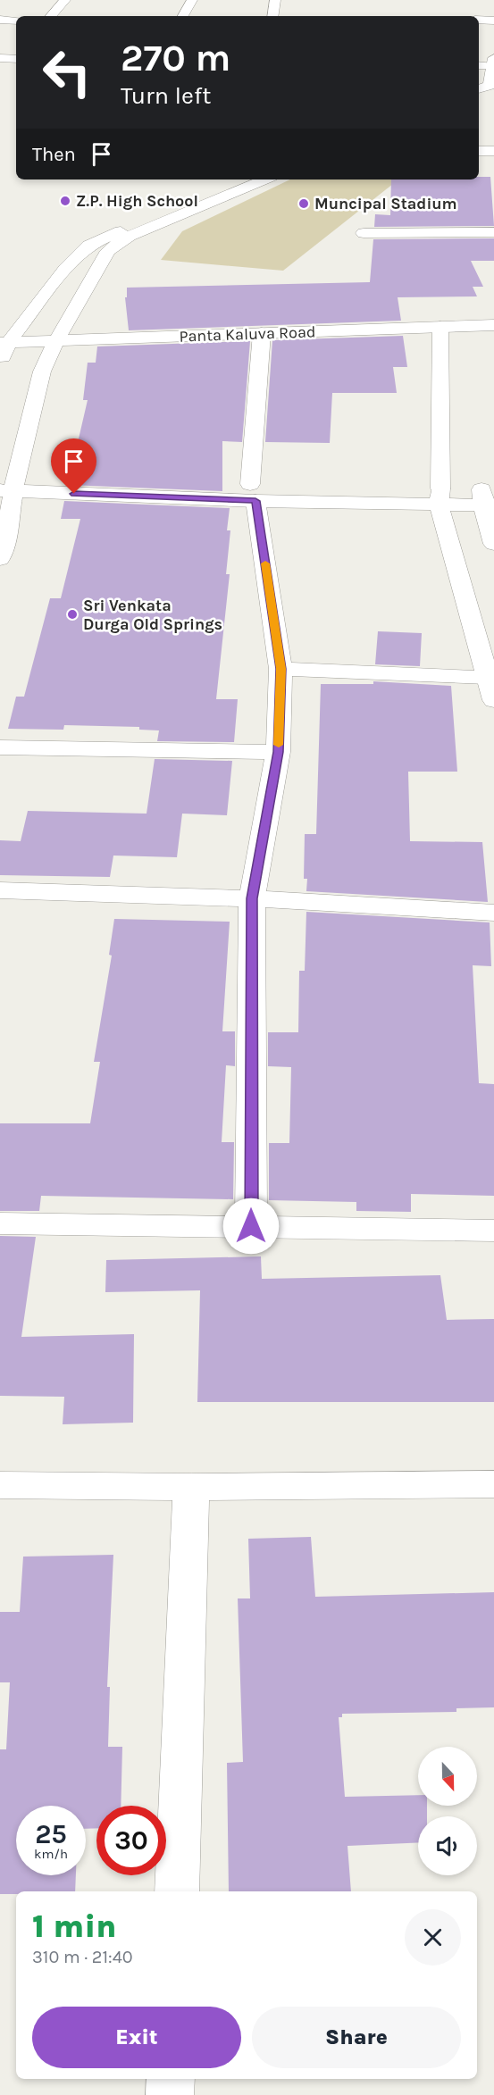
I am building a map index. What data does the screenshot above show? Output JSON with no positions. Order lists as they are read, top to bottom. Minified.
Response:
{"streets":{"street":["Panta Kaluva Road"]},"places":["Z.P. High School","Muncipal Stadium","Sri Venkata Durga Old Springs"],"north":"bottom","page":{"turn":["270 m","Turn left"],"then":"Then","speed":"25 km/h","limit":"30","heading":["1 min","310 m · 21:40"],"buttons":["Exit","Share"]}}
